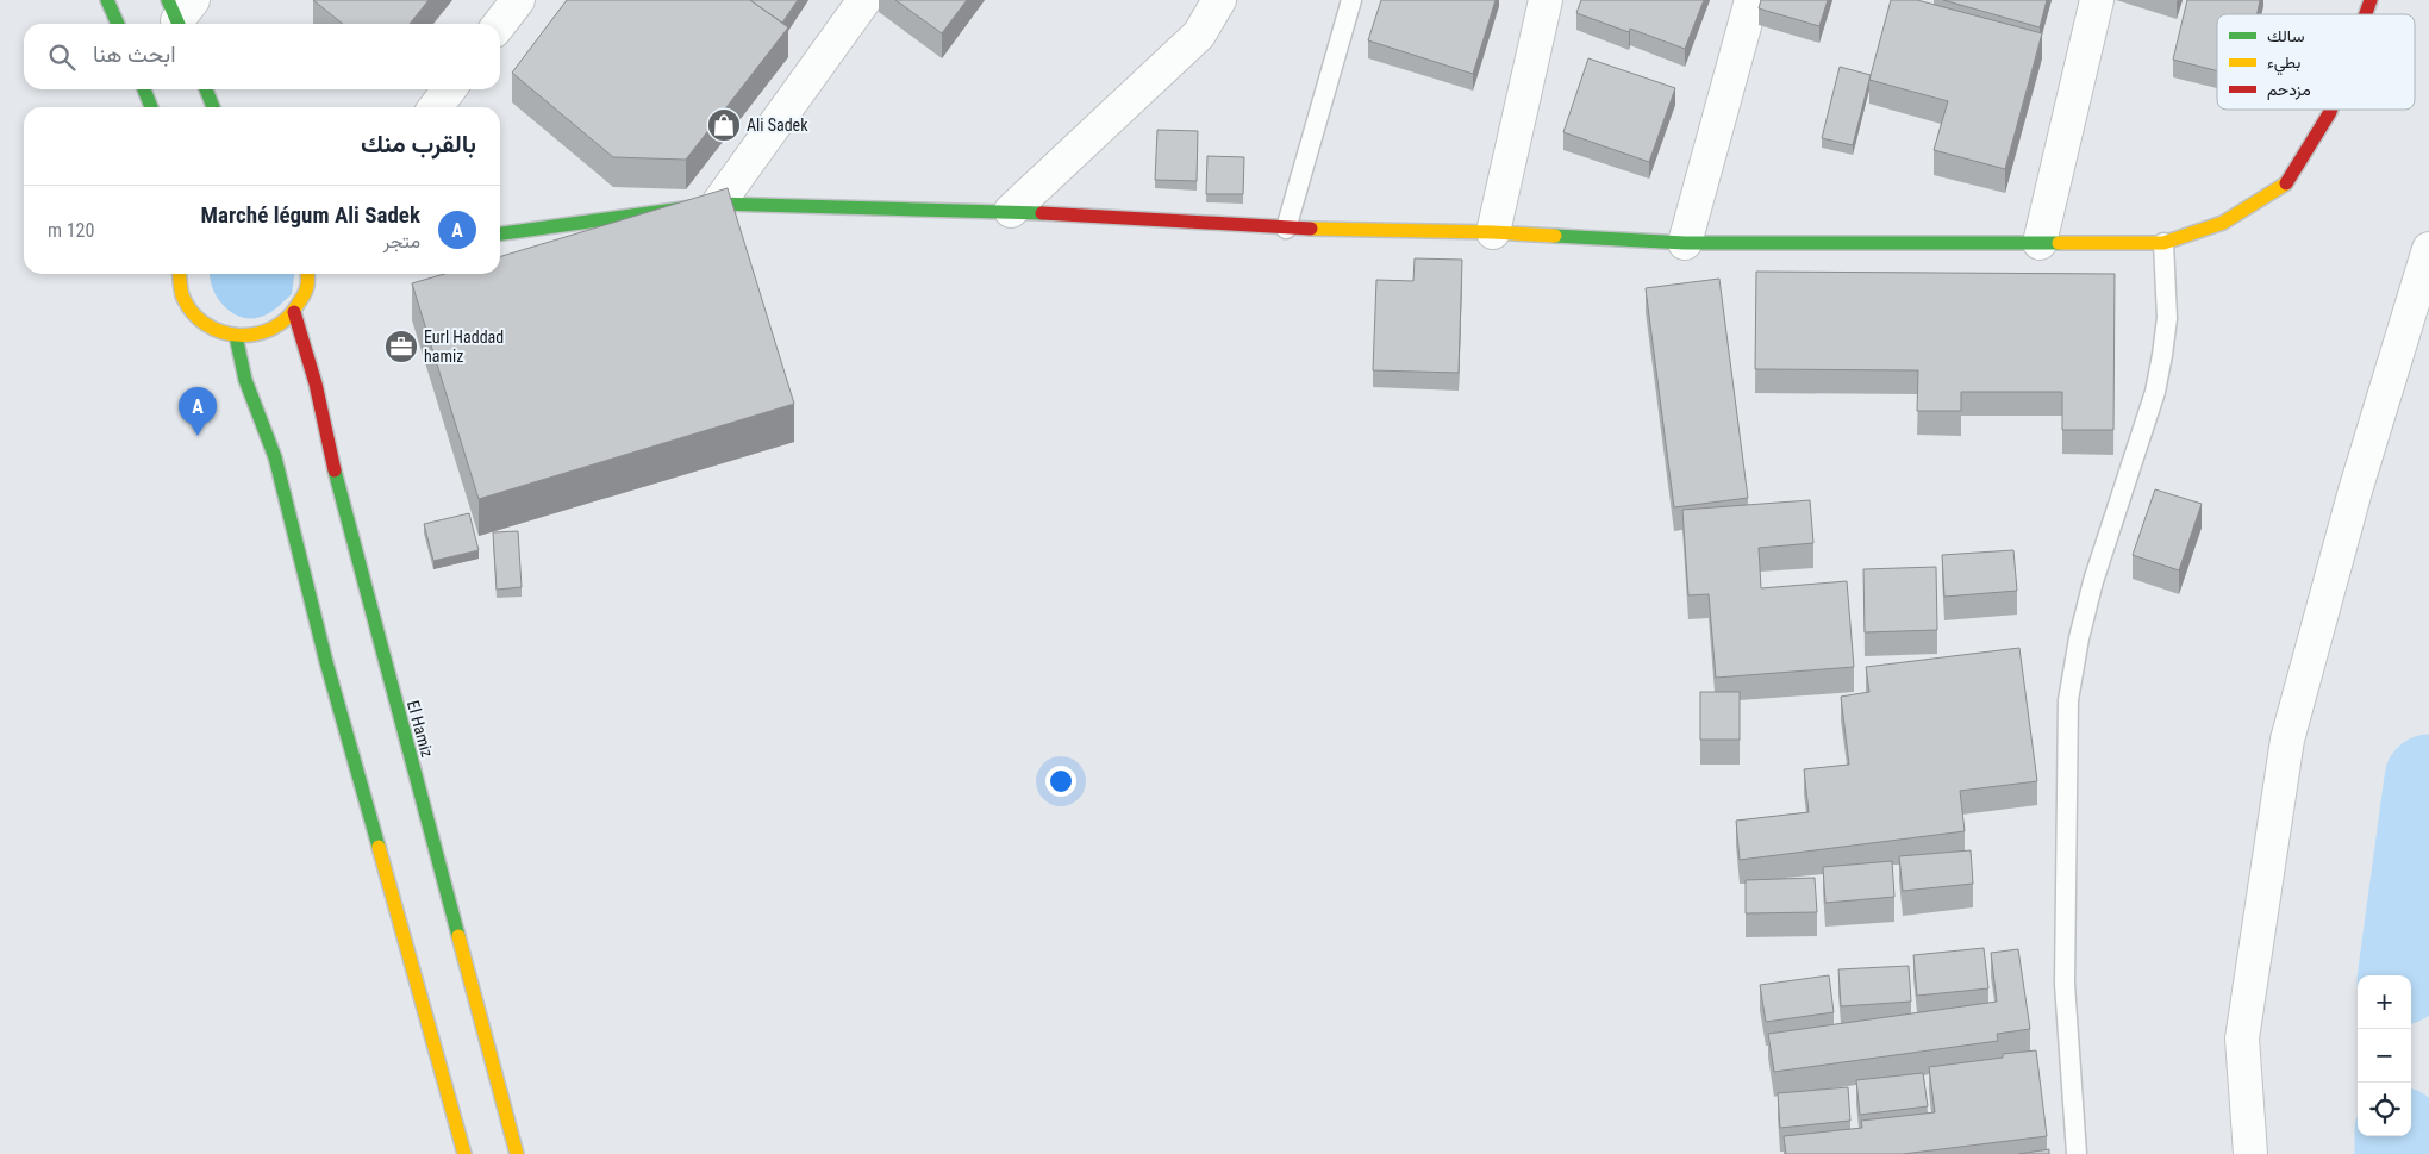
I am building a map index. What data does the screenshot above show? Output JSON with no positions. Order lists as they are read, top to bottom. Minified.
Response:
{"streets":{"main road":["El Hamiz"]},"places":{"shop":["Ali Sadek"],"office":["Eurl Haddad hamiz"]},"legend":["سالك","بطيء","مزدحم"],"page":{"search":"ابحث هنا","heading":"بالقرب منك","list":[{"mark":"A","name":"Marché légum Ali Sadek","note":"متجر","value":"120 m"}],"pins":"A","map_buttons":["+","−"]}}
